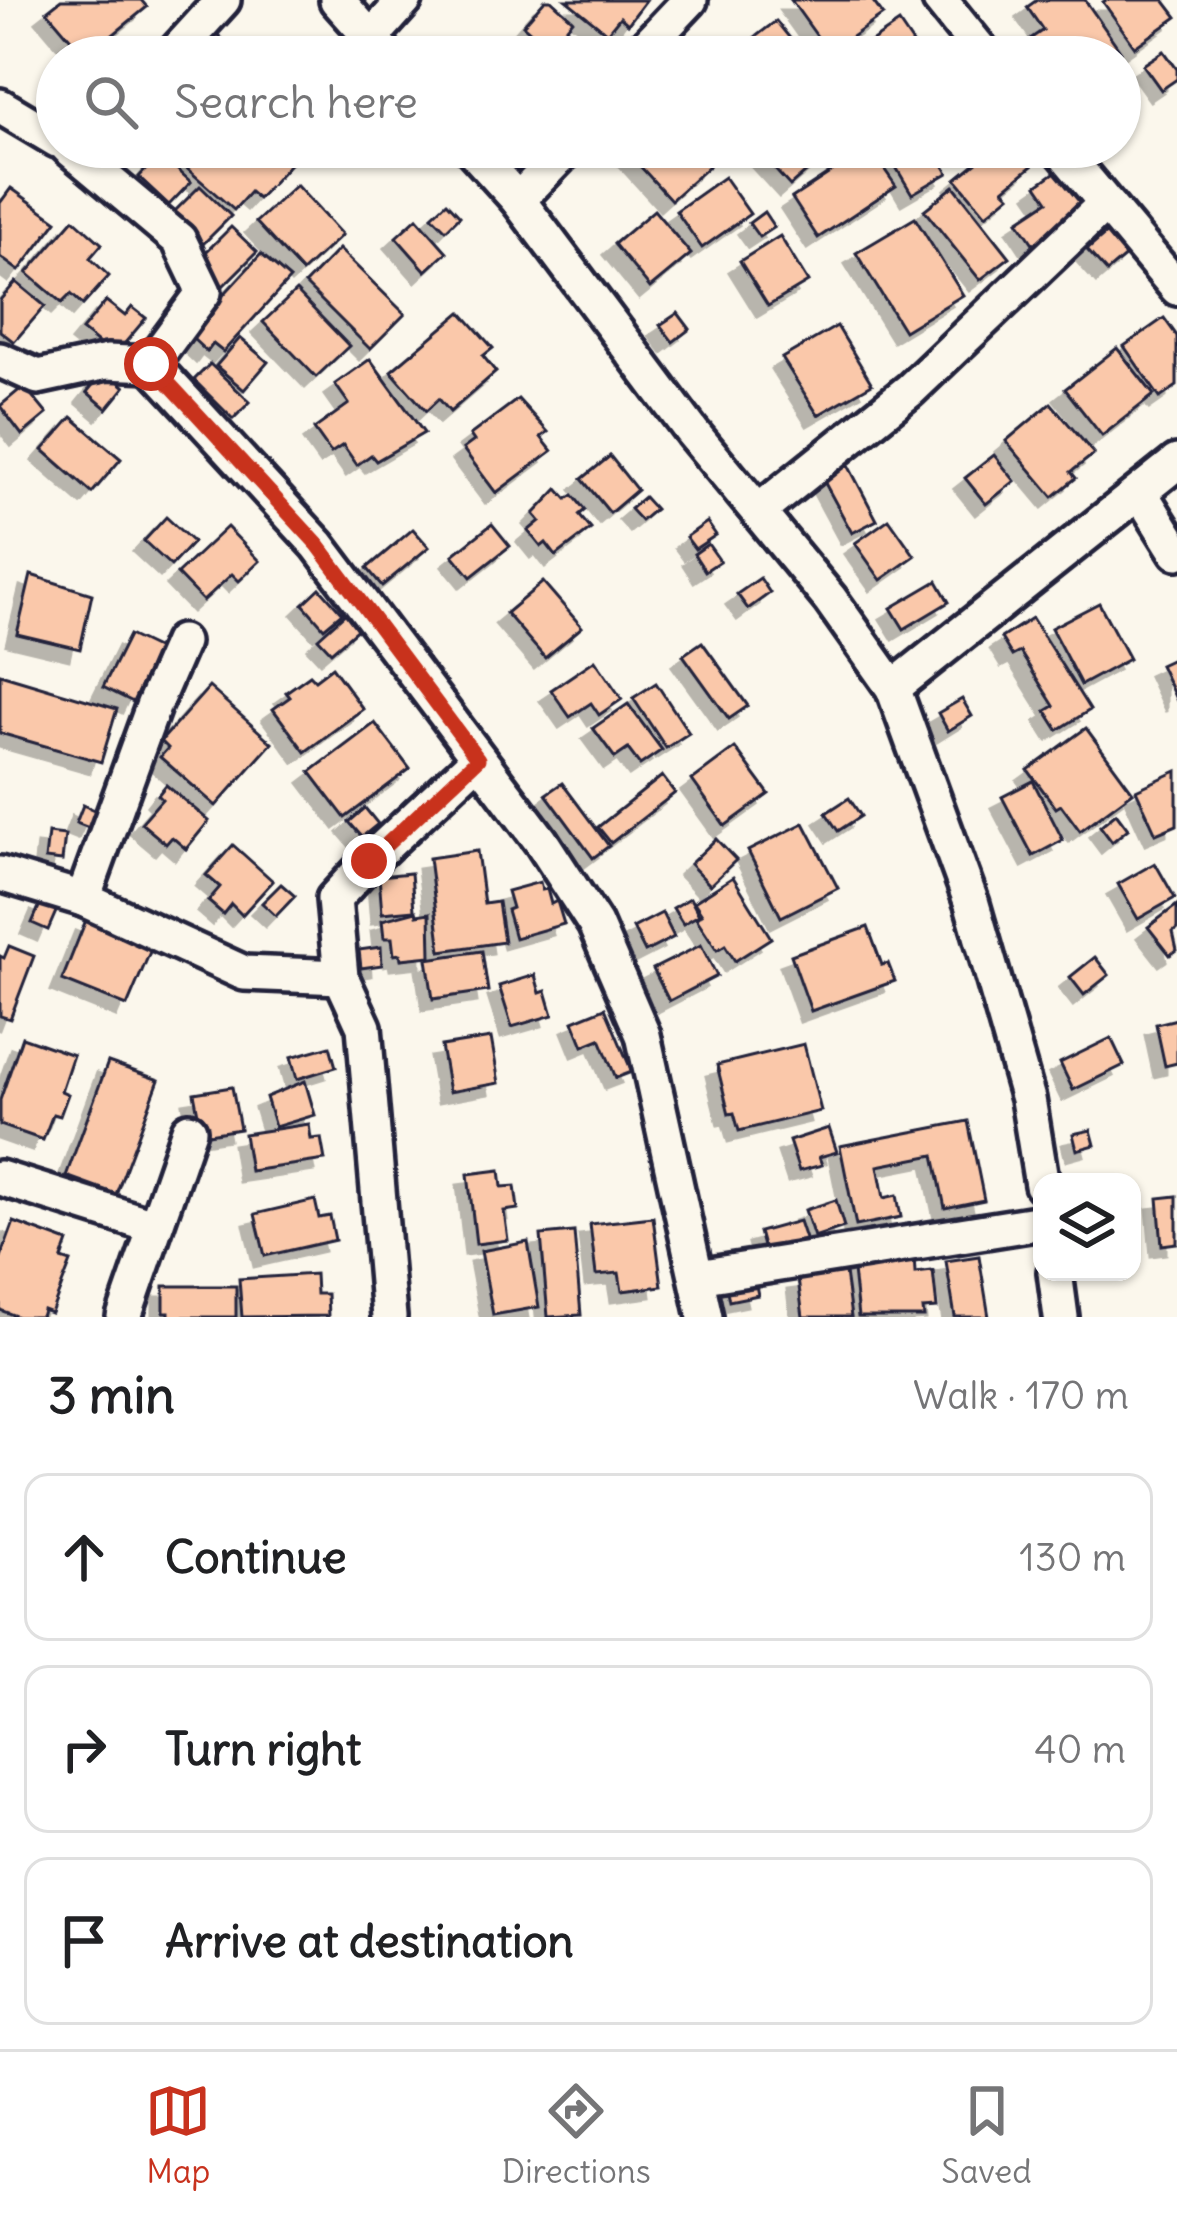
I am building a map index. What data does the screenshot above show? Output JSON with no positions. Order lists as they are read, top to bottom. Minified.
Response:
{"page":{"search":"Search here","heading":["3 min","Walk · 170 m"],"list":[["Continue","130 m"],["Turn right","40 m"],"Arrive at destination"],"nav":["Map","Directions","Saved"]}}
